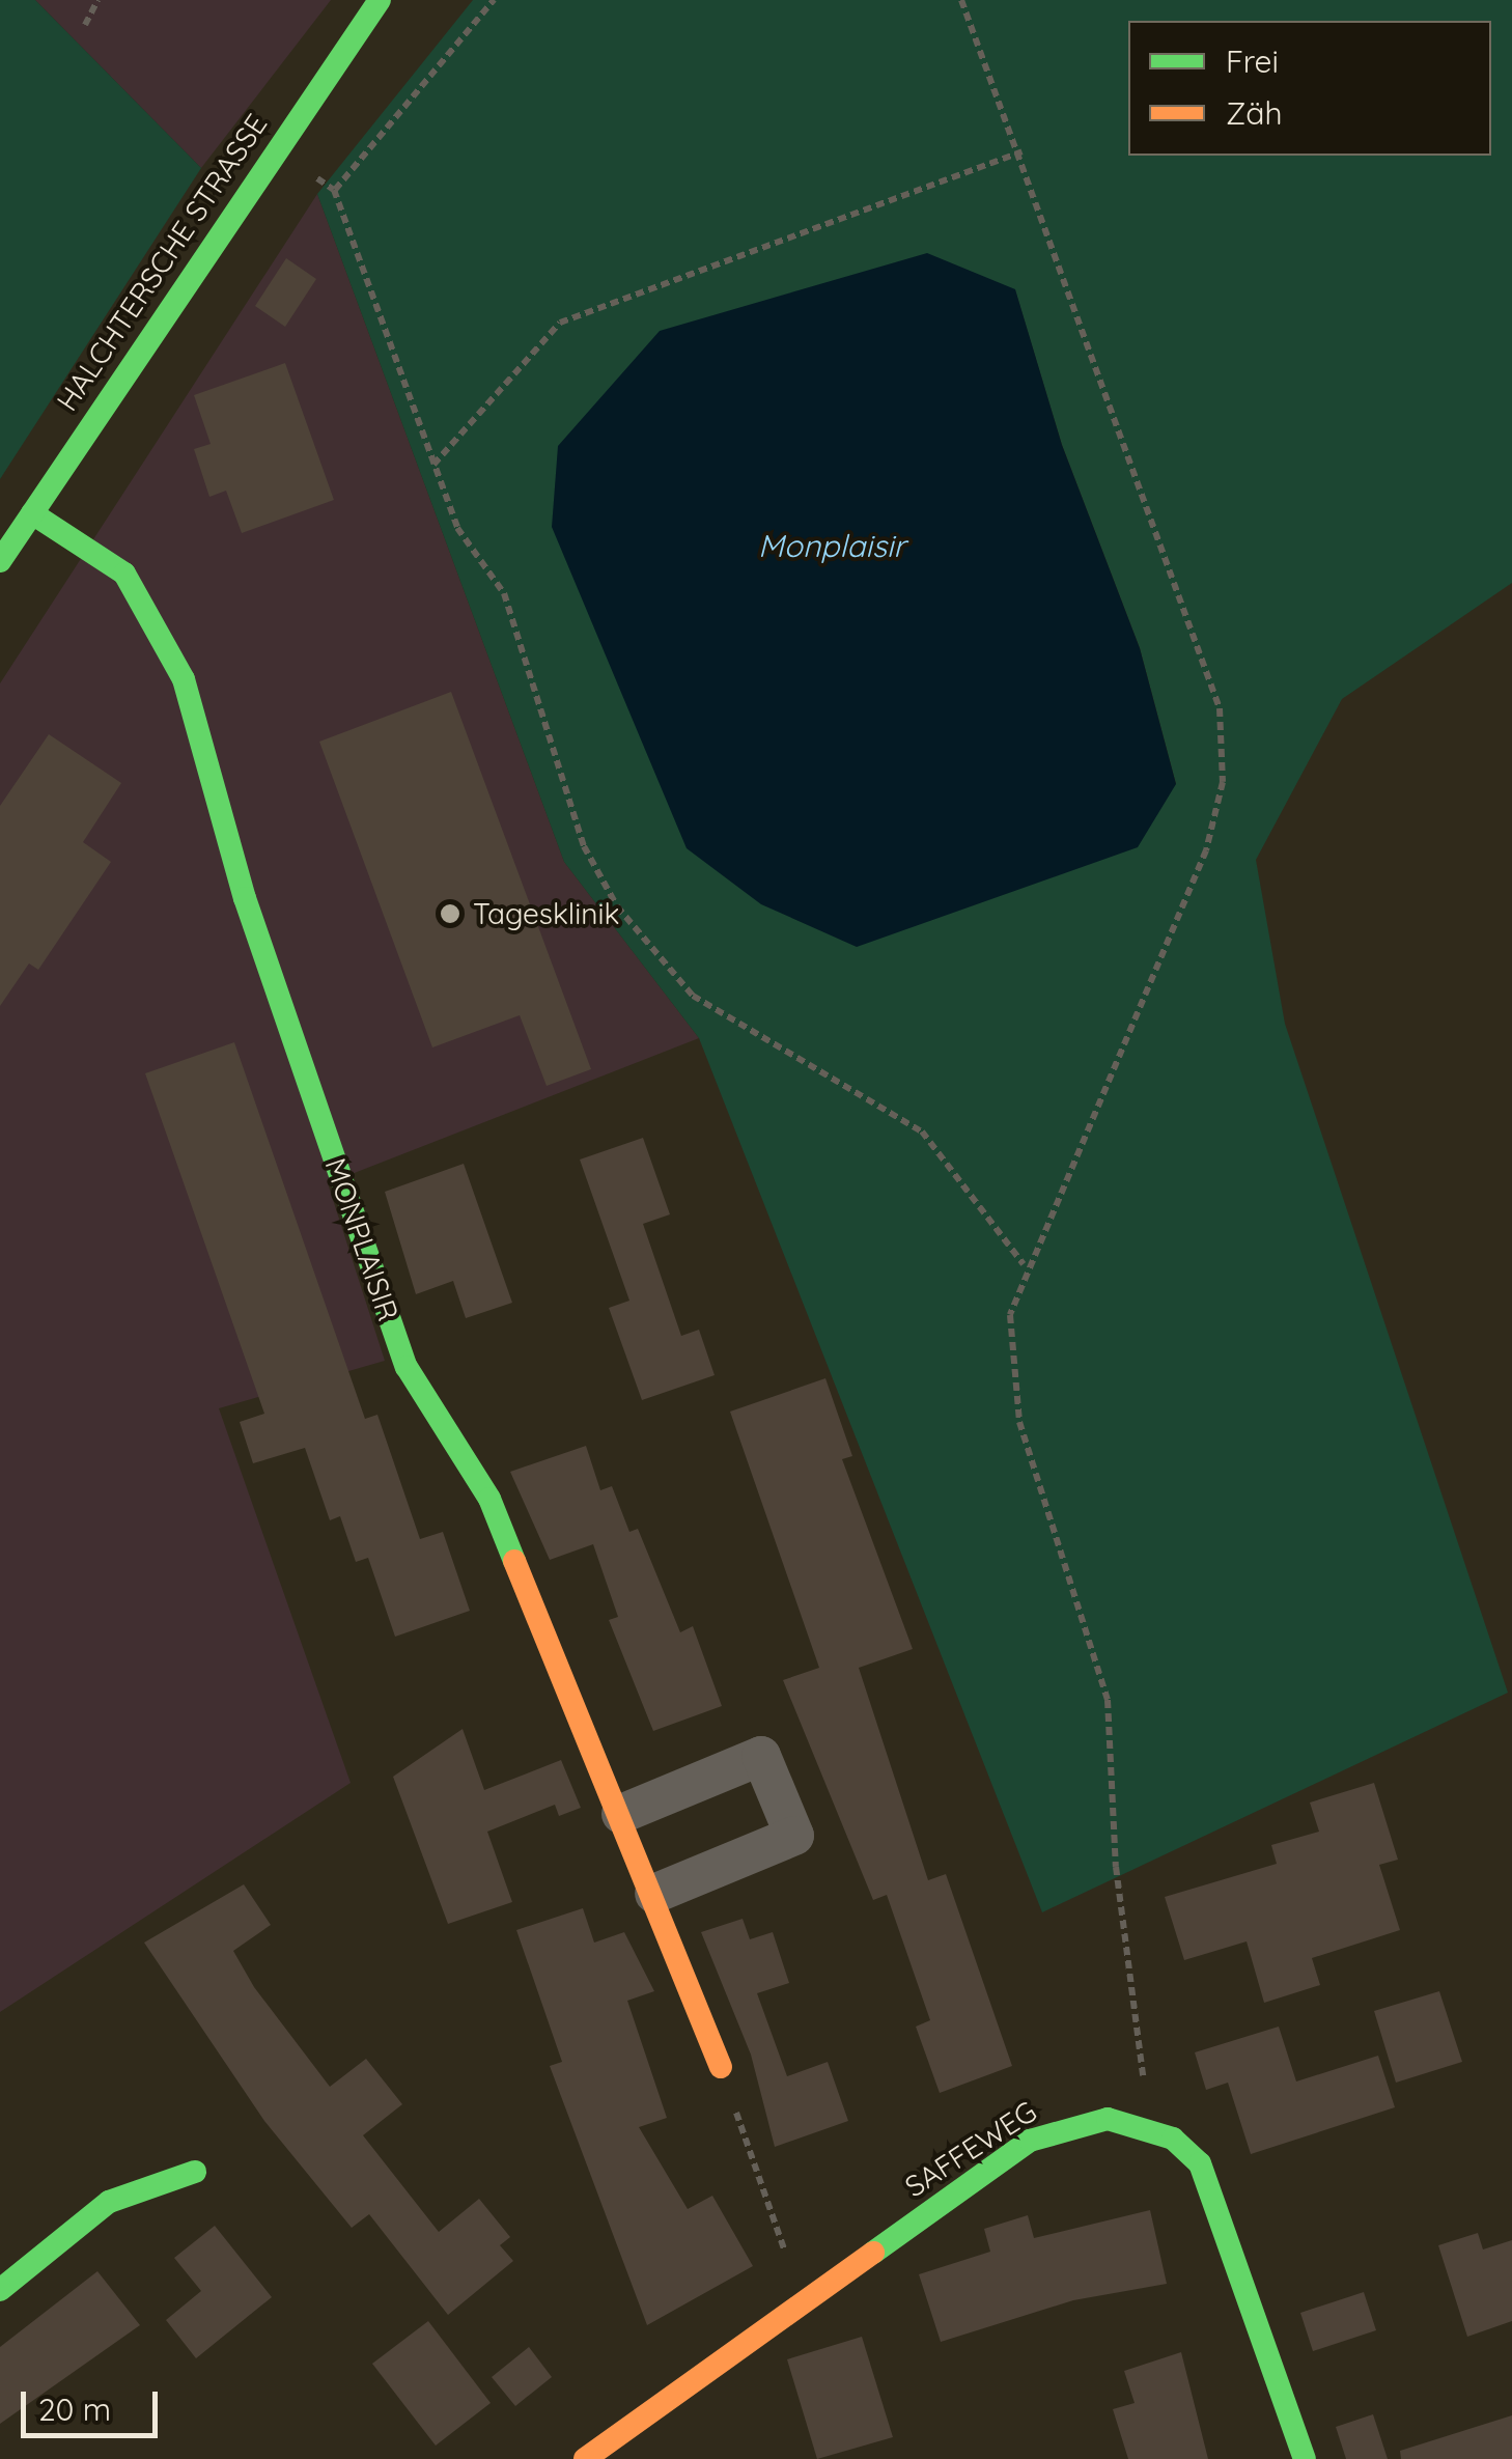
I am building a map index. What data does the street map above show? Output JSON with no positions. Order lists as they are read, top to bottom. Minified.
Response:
{"streets":{"street":["HALCHTERSCHE STRASSE","MONPLAISIR","SAFFEWEG"]},"crossings":[["HALCHTERSCHE STRASSE","MONPLAISIR"]],"water":["Monplaisir"],"places":["Tagesklinik"],"legend":["Frei","Zäh"],"scale_bar":"20 m"}
